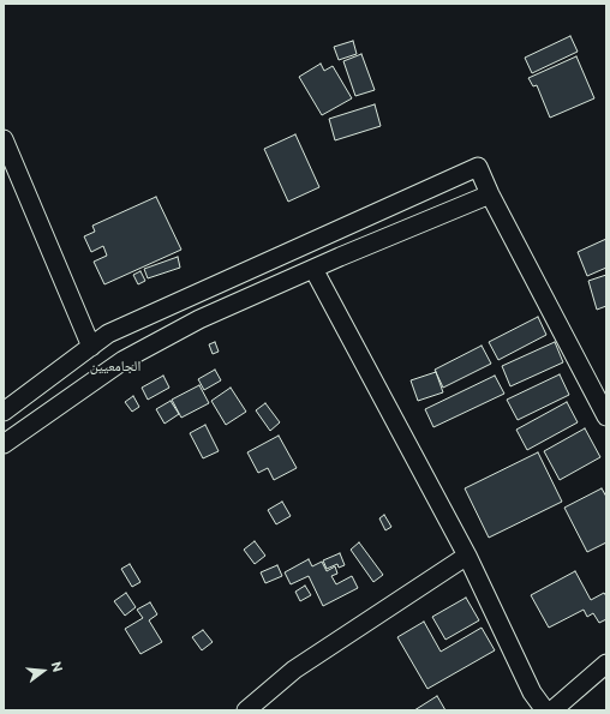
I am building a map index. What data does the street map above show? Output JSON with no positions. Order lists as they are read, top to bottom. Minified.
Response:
{"districts":["الجامعيين"],"north":"right"}
